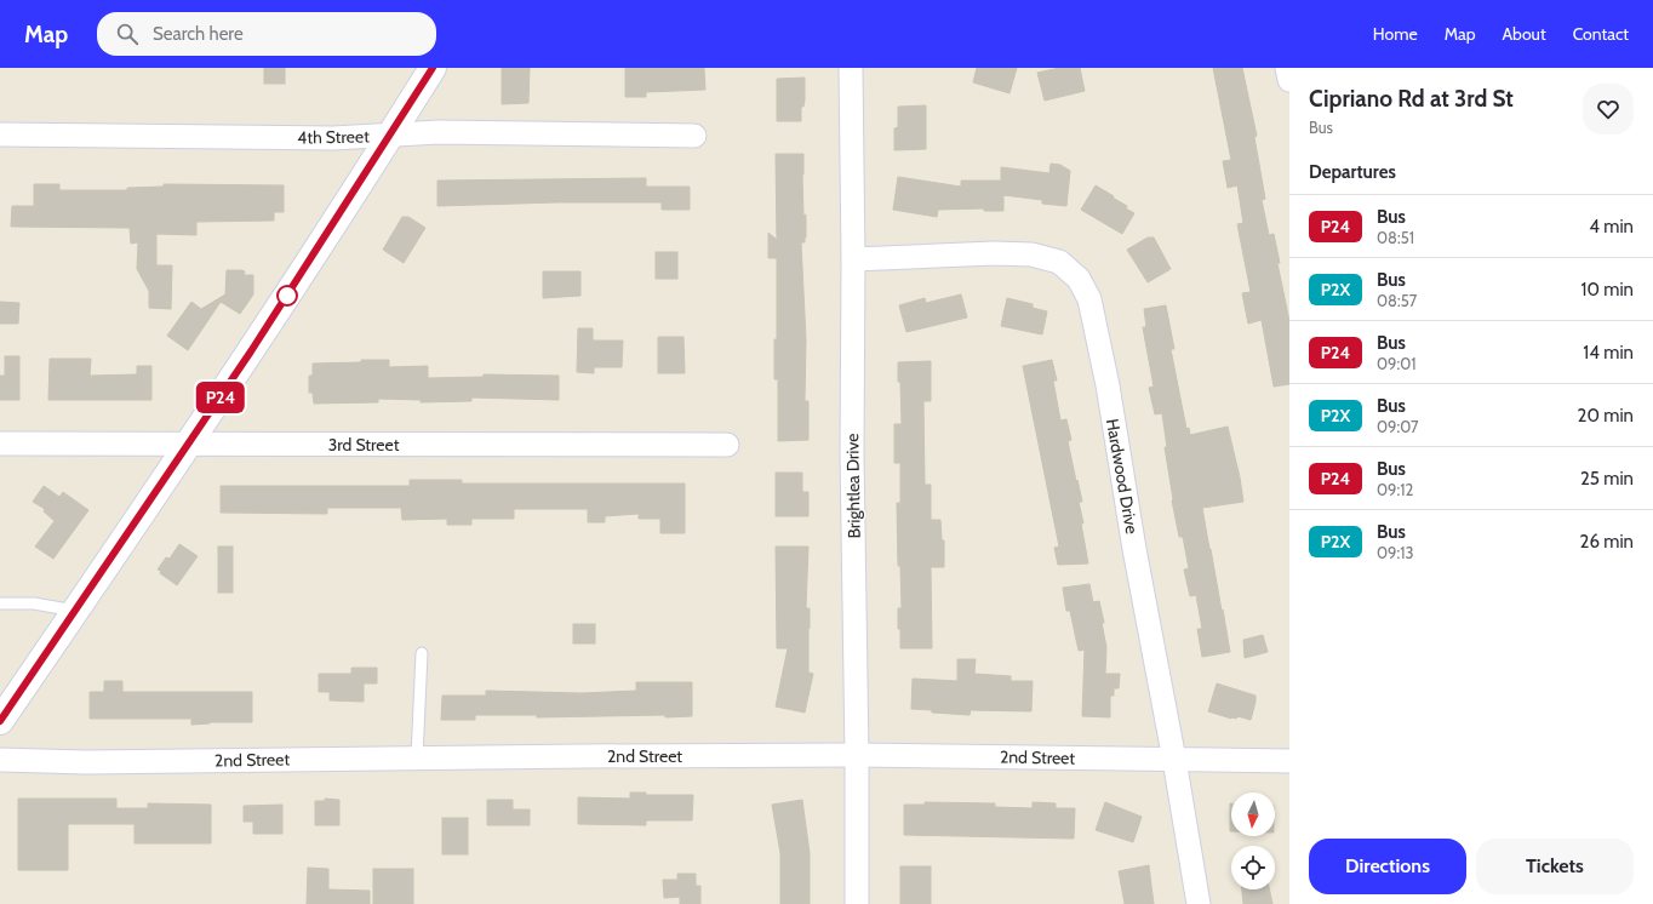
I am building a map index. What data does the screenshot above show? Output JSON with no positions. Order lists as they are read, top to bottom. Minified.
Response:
{"streets":{"street":["4th Street","3rd Street","Hardwood Drive","Brightlea Drive","2nd Street"]},"crossings":[["Hardwood Drive","Brightlea Drive"],["Hardwood Drive","2nd Street"],["Brightlea Drive","2nd Street"]],"lines":["bus line P24"],"north":"bottom","page":{"header":"Map","search":"Search here","nav":["Home","Map","About","Contact"],"on_map":"P24","heading":[["Cipriano Rd at 3rd St","Bus"],"Departures"],"list":[{"mark":"P24","name":"Bus","note":"08:51","value":"4 min"},{"mark":"P2X","name":"Bus","note":"08:57","value":"10 min"},{"mark":"P24","name":"Bus","note":"09:01","value":"14 min"},{"mark":"P2X","name":"Bus","note":"09:07","value":"20 min"},{"mark":"P24","name":"Bus","note":"09:12","value":"25 min"},{"mark":"P2X","name":"Bus","note":"09:13","value":"26 min"}],"buttons":["Directions","Tickets"]}}
